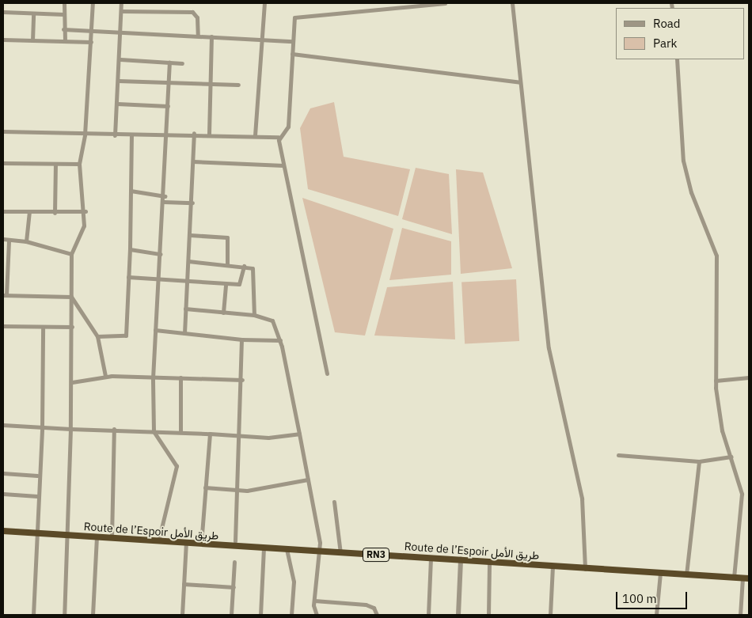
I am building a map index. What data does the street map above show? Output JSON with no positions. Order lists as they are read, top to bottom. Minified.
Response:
{"streets":{"highway":["Route de l’Espoir طريق الأمل","RN3"]},"legend":["Road","Park"],"scale_bar":"100 m"}
